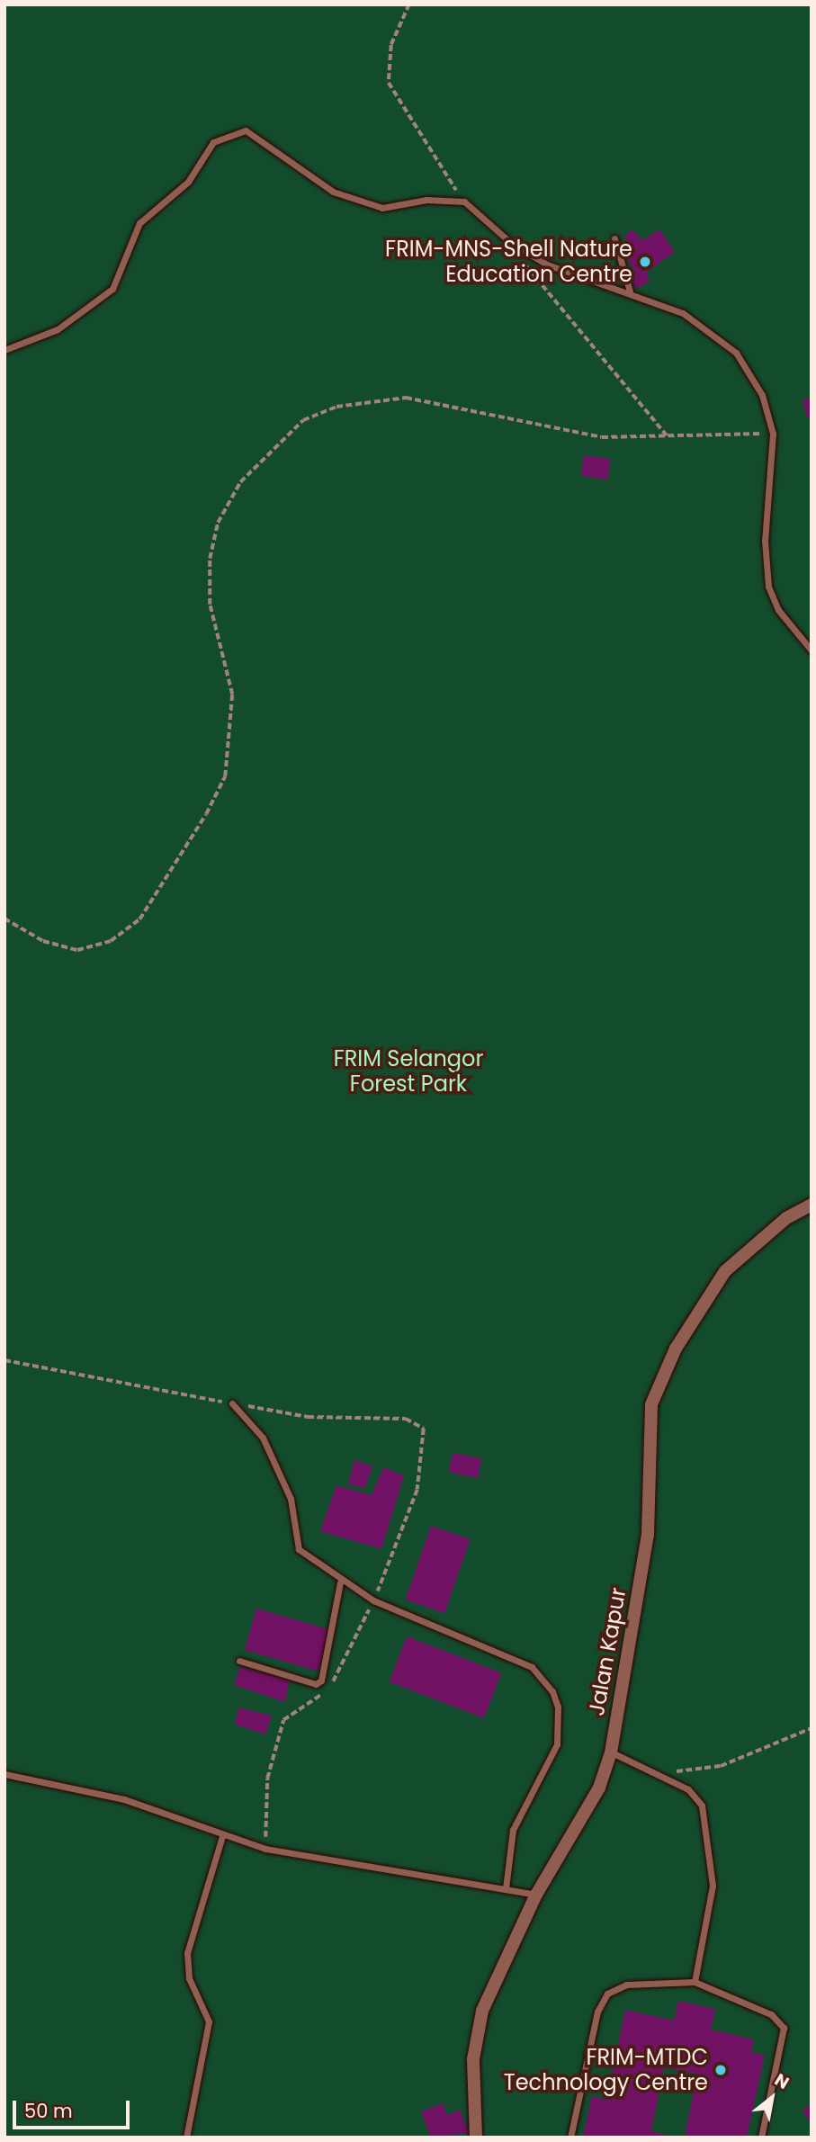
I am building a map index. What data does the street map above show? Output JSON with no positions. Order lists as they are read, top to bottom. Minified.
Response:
{"streets":{"street":["Jalan Kapur"]},"parks":["FRIM Selangor Forest Park"],"places":["FRIM-MNS-Shell Nature Education Centre","FRIM-MTDC Technology Centre"],"scale_bar":"50 m","north":"top right"}
